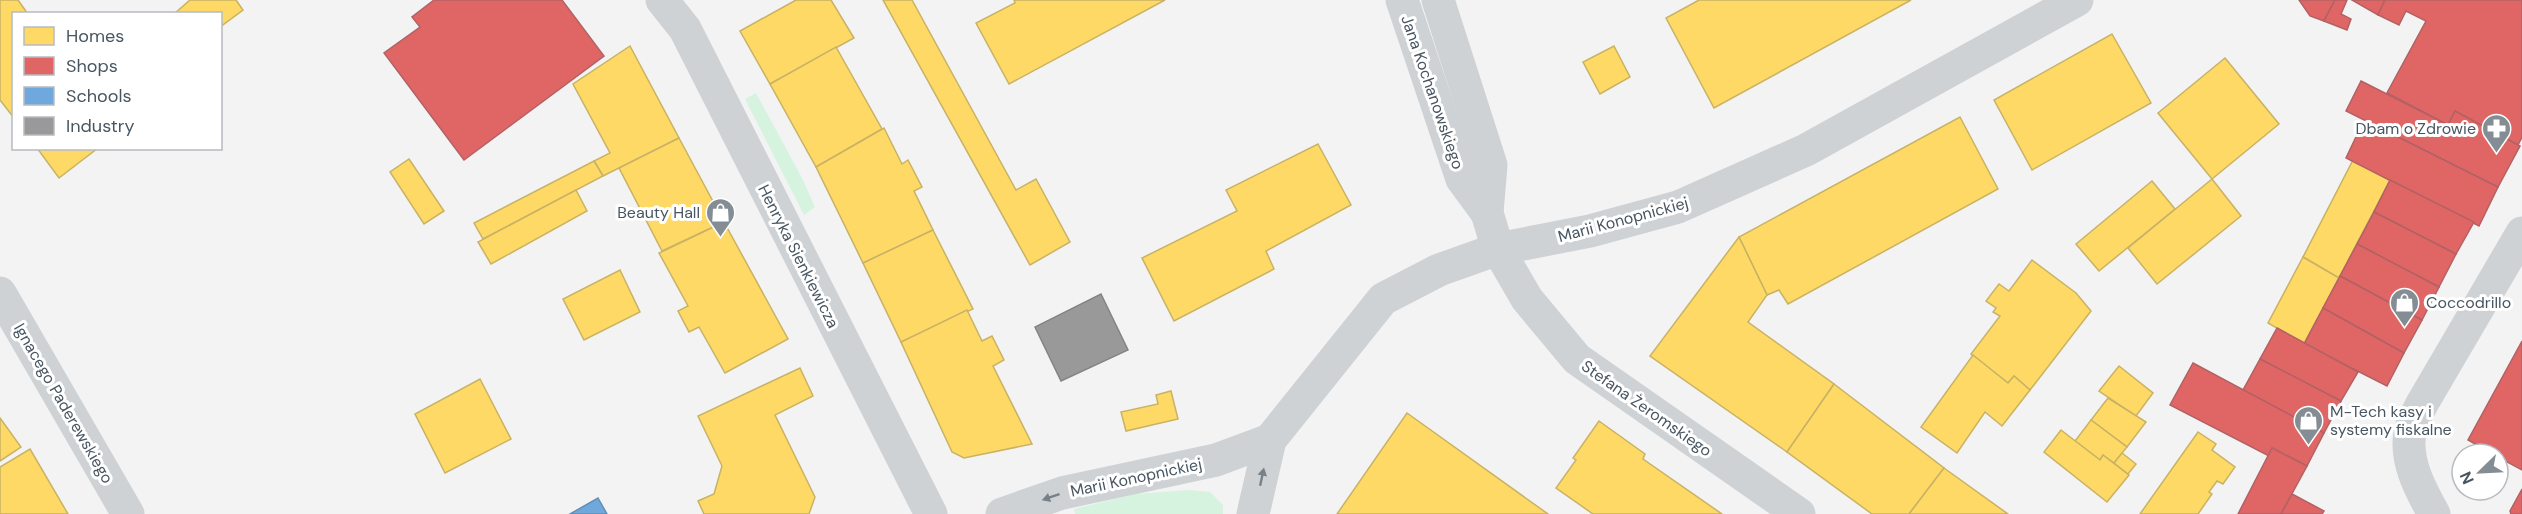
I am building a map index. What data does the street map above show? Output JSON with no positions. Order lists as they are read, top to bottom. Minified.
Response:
{"streets":{"street":["Jana Kochanowskiego","Marii Konopnickiej","Henryka Sienkiewicza","Ignacego Paderewskiego","Stefana Żeromskiego"]},"crossings":[["Jana Kochanowskiego","Marii Konopnickiej"],["Jana Kochanowskiego","Stefana Żeromskiego"],["Marii Konopnickiej","Stefana Żeromskiego"]],"places":{"pharmacy":["Dbam o Zdrowie"],"shop":["Beauty Hall","Coccodrillo","M-Tech kasy i systemy fiskalne"]},"legend":["Homes","Shops","Schools","Industry"],"north":"bottom left"}
